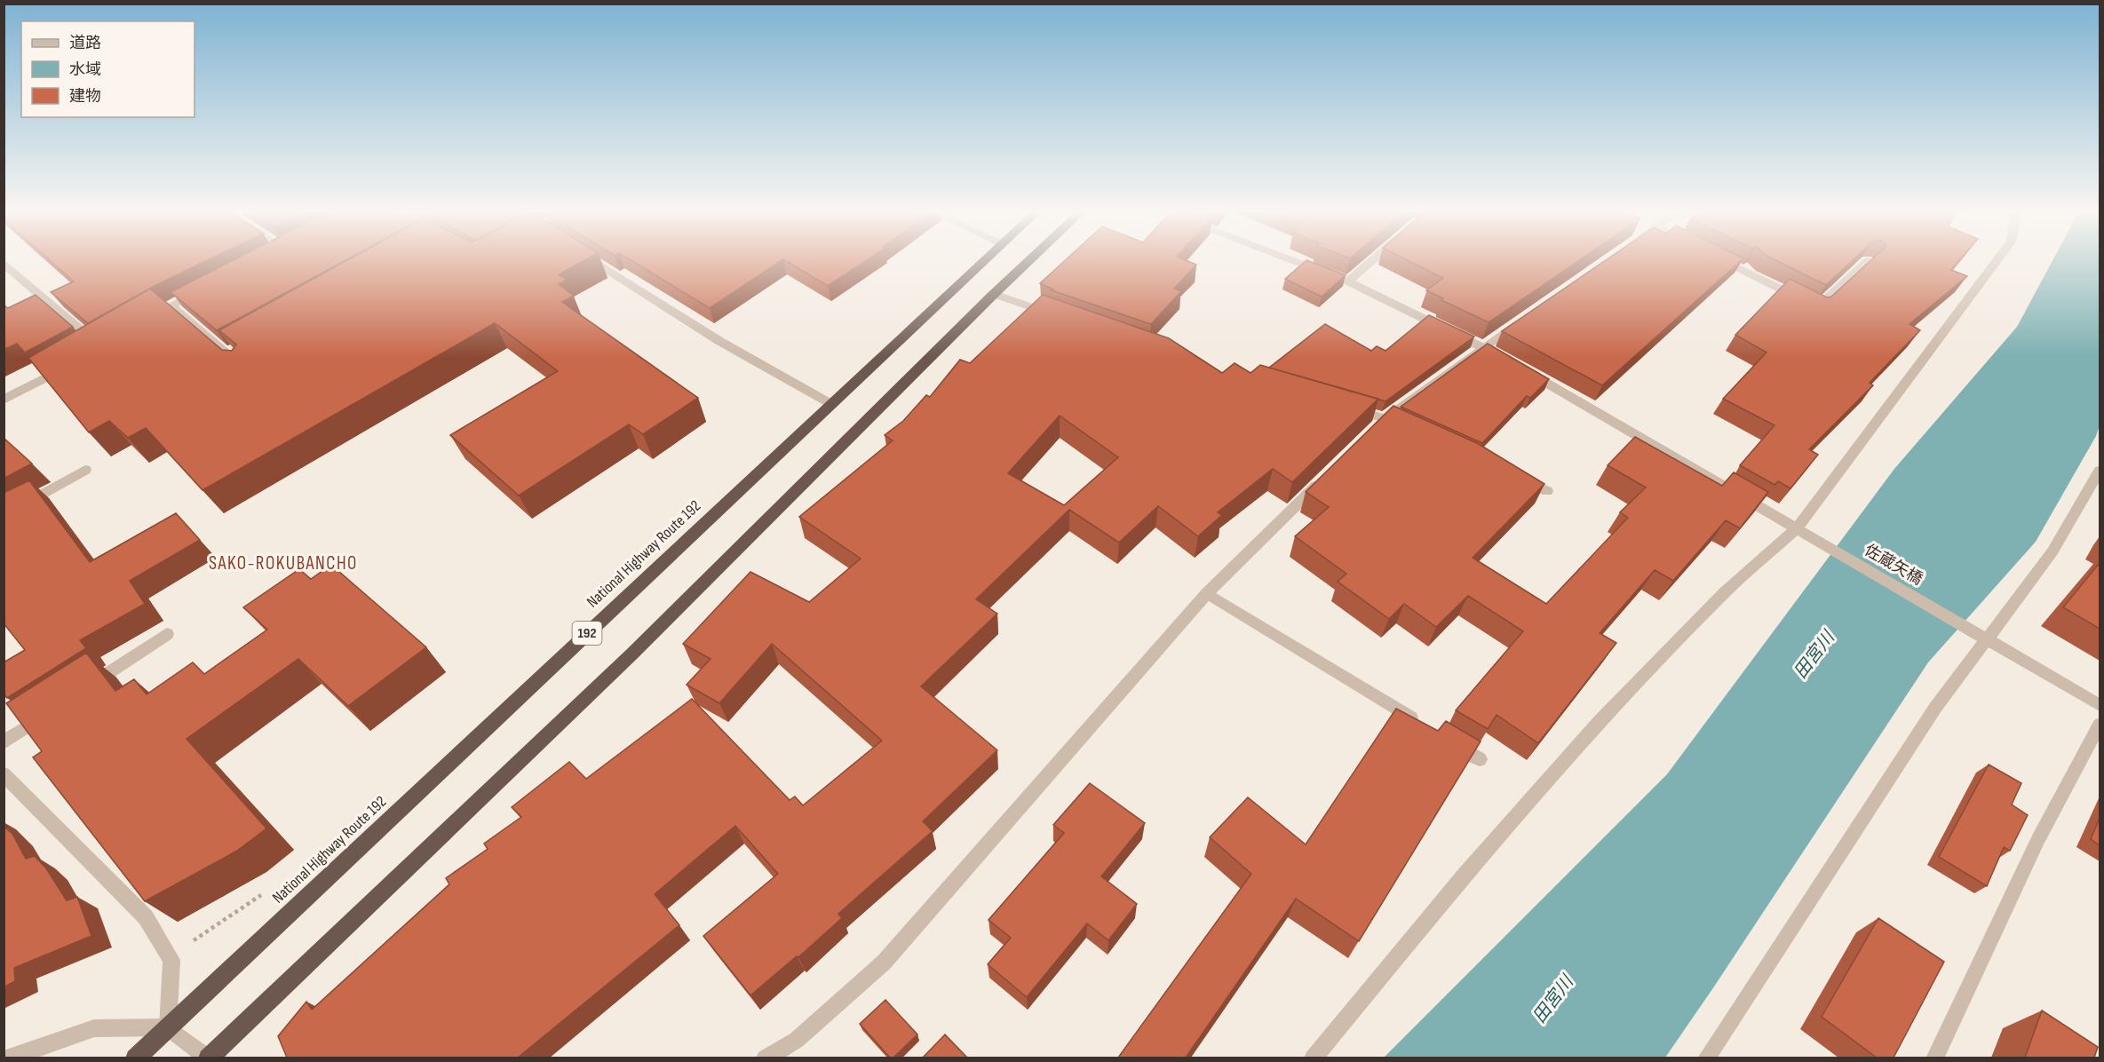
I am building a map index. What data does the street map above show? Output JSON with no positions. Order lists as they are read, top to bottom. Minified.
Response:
{"streets":{"highway":["National Highway Route 192","192"],"street":["佐蔵矢橋"]},"districts":["SAKO-ROKUBANCHO"],"water":["田宮川"],"legend":["道路","水域","建物"]}
